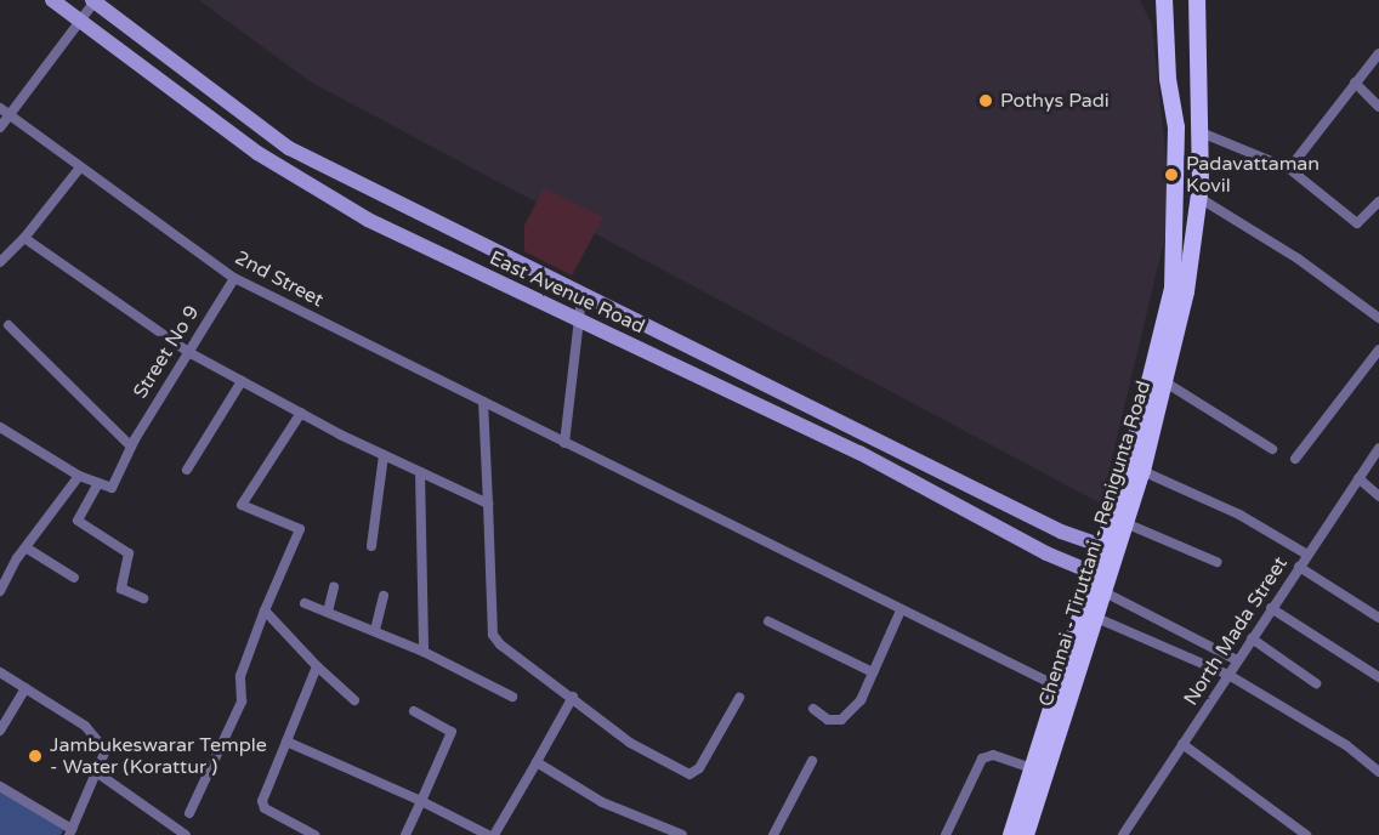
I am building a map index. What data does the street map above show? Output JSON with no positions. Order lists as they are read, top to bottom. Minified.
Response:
{"streets":{"main road":["East Avenue Road","Chennai - Tiruttani - Renigunta Road"],"street":["2nd Street","Street No 9","North Mada Street"]},"crossings":[["2nd Street","Street No 9"],["2nd Street","Chennai - Tiruttani - Renigunta Road"],["East Avenue Road","Chennai - Tiruttani - Renigunta Road"]],"places":["Pothys Padi","Padavattaman Kovil","Jambukeswarar Temple - Water (Korattur )"]}
